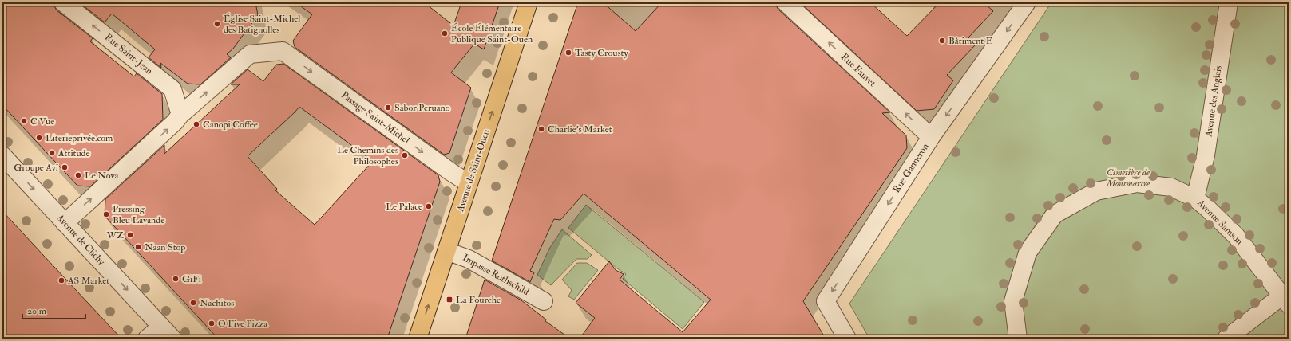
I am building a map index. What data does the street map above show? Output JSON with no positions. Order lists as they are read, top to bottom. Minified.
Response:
{"streets":{"main road":["Avenue de Saint-Ouen"],"street":["Rue Saint-Jean","Rue Fauvet","Avenue des Anglais","Passage Saint-Michel","Rue Ganneron","Avenue Samson","Avenue de Clichy","Impasse Rothschild"]},"crossings":[["Rue Saint-Jean","Passage Saint-Michel"],["Rue Fauvet","Rue Ganneron"],["Avenue des Anglais","Avenue Samson"],["Passage Saint-Michel","Avenue de Saint-Ouen"],["Avenue de Saint-Ouen","Impasse Rothschild"]],"one_way":["Rue Saint-Jean","Rue Fauvet","Passage Saint-Michel","Rue Ganneron","Avenue de Saint-Ouen","Avenue de Clichy"],"parks":["Cimetière de Montmartre"],"places":{"other":["Église Saint-Michel des Batignolles","École Élémentaire Publique Saint-Ouen","Bâtiment E","Tasty Crousty","Sabor Peruano","C Vue","Canopi Coffee","Charlie's Market","Literieprivée.com","Attitude","Le Chemins des Philosophes","Groupe Avi","Le Nova","Le Palace","Pressing Bleu Lavande","WZ","Naan Stop","GiFi","AS Market","Nachitos","O Five Pizza"],"transit":["La Fourche"]},"scale_bar":"20 m"}
